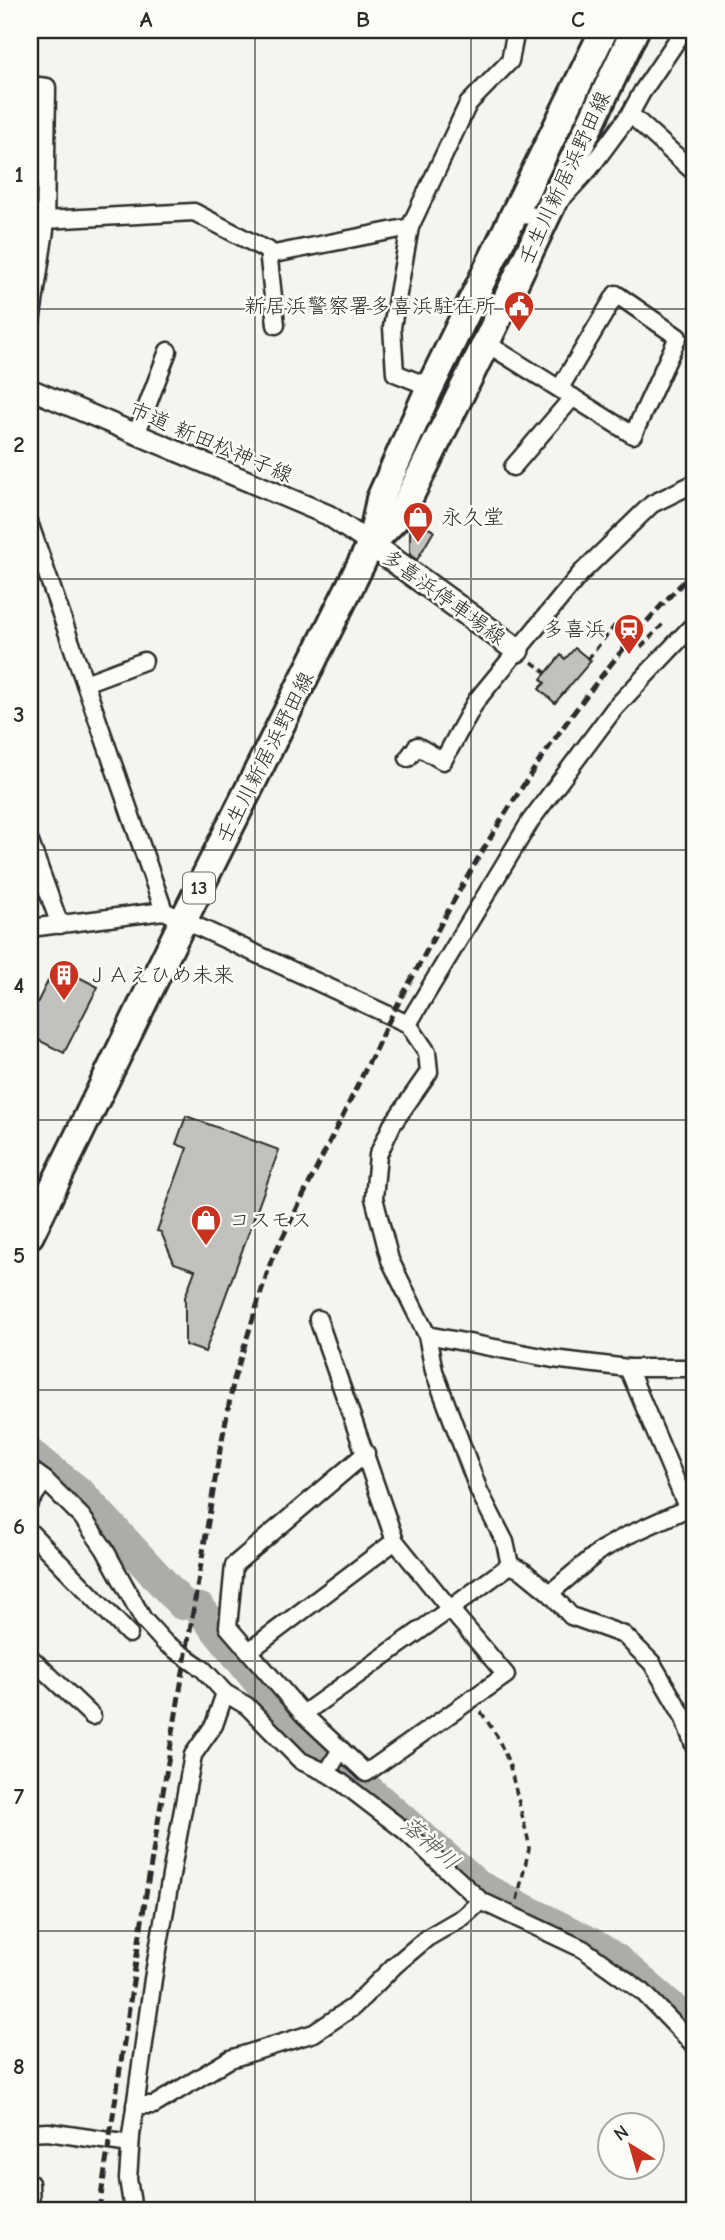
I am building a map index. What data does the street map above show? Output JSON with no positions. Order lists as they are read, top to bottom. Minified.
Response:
{"streets":{"main road":["壬生川新居浜野田線","多喜浜停車場線","13"],"street":["市道 新田松神子線"]},"crossings":[["壬生川新居浜野田線","市道 新田松神子線"],["壬生川新居浜野田線","多喜浜停車場線"],["市道 新田松神子線","多喜浜停車場線"]],"water":["落神川"],"places":{"public building":["新居浜警察署多喜浜駐在所"],"shop":["永久堂","コスモス"],"station":["多喜浜"],"building":["ＪＡえひめ未来"]},"north":"top left","grid":{"columns":["A","B","C"],"rows":["1","2","3","4","5","6","7","8"]}}
